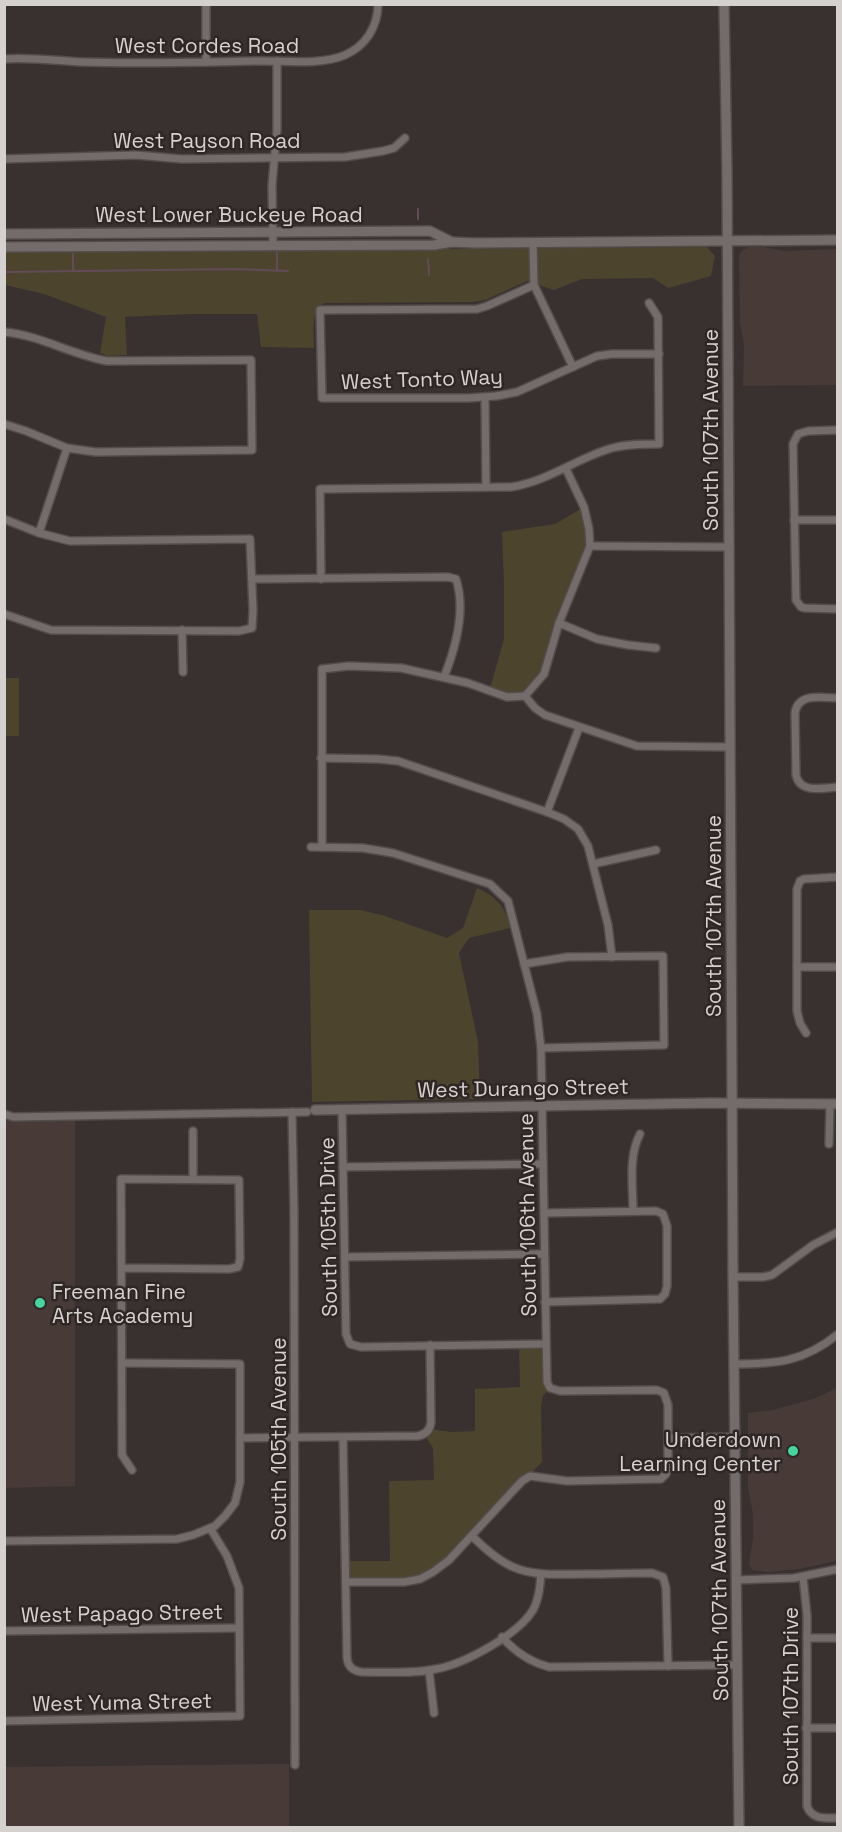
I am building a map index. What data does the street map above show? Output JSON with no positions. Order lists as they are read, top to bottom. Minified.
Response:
{"streets":{"main road":["West Lower Buckeye Road","South 107th Avenue","West Durango Street"],"street":["West Cordes Road","West Payson Road","West Tonto Way","South 106th Avenue","South 105th Drive","South 105th Avenue","West Papago Street","South 107th Drive","West Yuma Street"]},"crossings":[["West Lower Buckeye Road","South 107th Avenue"],["South 107th Avenue","West Durango Street"],["West Durango Street","South 106th Avenue"],["West Durango Street","South 105th Drive"],["West Durango Street","South 105th Avenue"],["West Papago Street","West Yuma Street"]],"places":["Freeman Fine Arts Academy","Underdown Learning Center"]}
